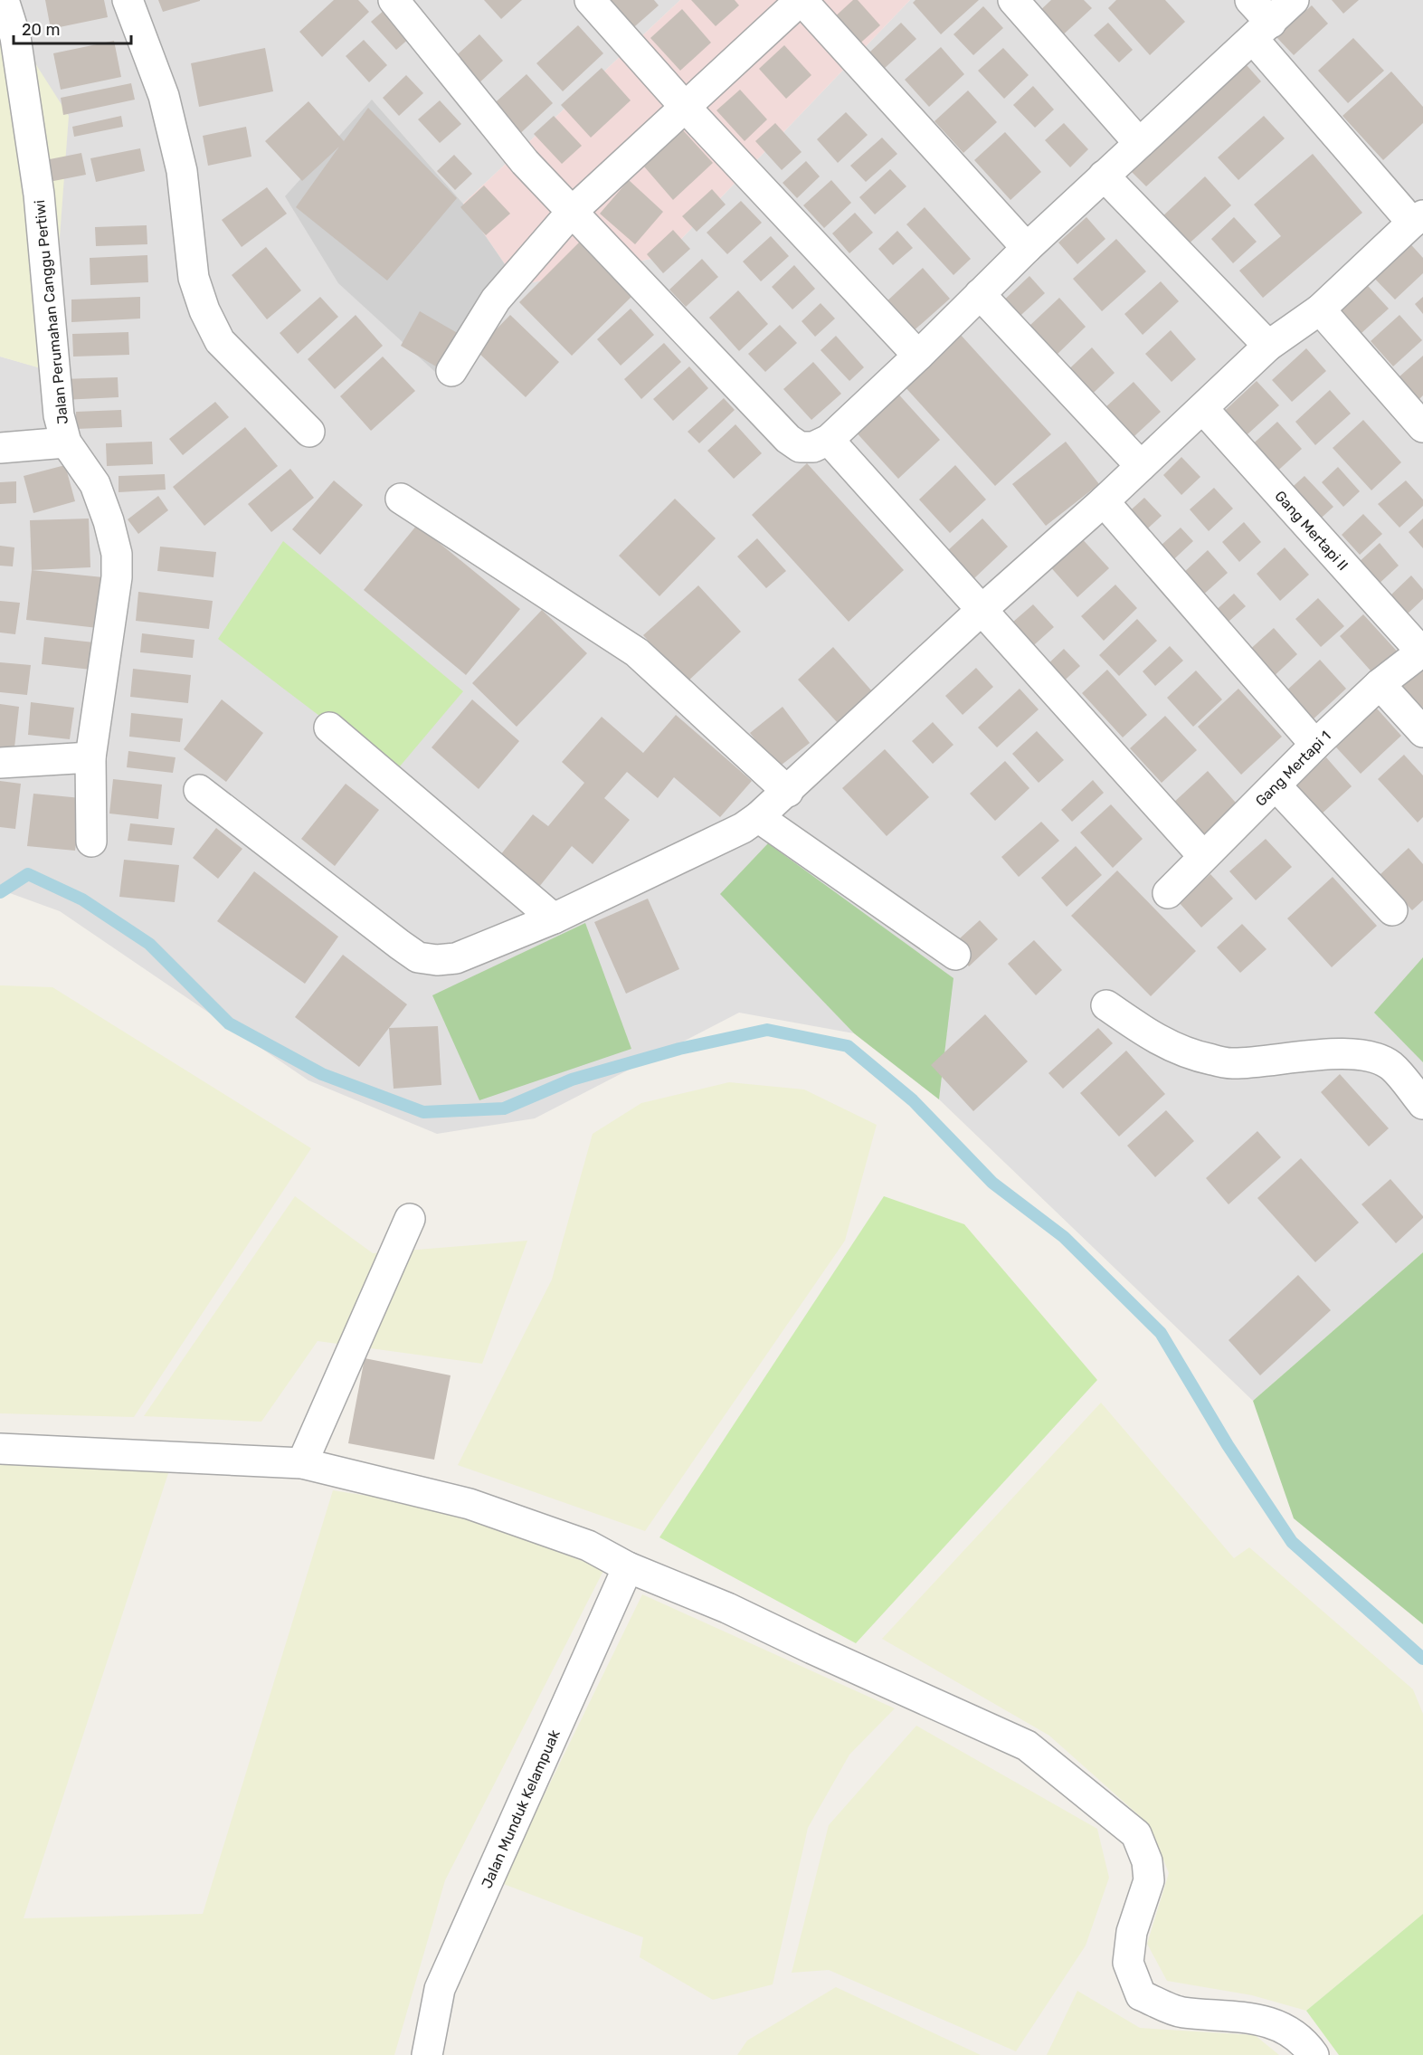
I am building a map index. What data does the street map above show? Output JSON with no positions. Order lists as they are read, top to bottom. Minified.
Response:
{"streets":{"street":["Jalan Perumahan Canggu Pertiwi","Gang Mertapi II","Gang Mertapi 1","Jalan Munduk Kelampuak"]},"crossings":[["Gang Mertapi II","Gang Mertapi 1"]],"scale_bar":"20 m"}
